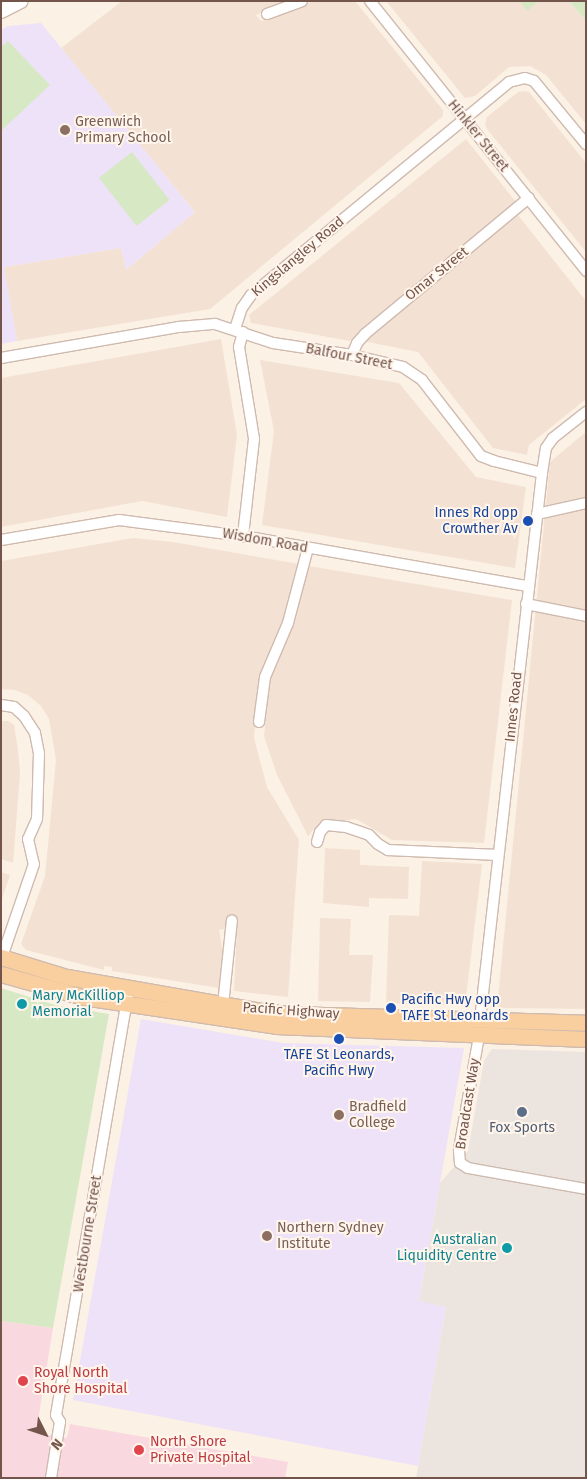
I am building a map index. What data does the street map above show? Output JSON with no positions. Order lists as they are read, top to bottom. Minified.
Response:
{"streets":{"main road":["Pacific Highway"],"street":["Hinkler Street","Kingslangley Road","Omar Street","Balfour Street","Wisdom Road","Innes Road","Broadcast Way","Westbourne Street"]},"crossings":[["Hinkler Street","Kingslangley Road"],["Hinkler Street","Omar Street"],["Kingslangley Road","Balfour Street"],["Kingslangley Road","Wisdom Road"],["Omar Street","Balfour Street"],["Balfour Street","Innes Road"],["Wisdom Road","Innes Road"],["Innes Road","Pacific Highway"],["Pacific Highway","Broadcast Way"],["Pacific Highway","Westbourne Street"]],"places":["Greenwich Primary School","Innes Rd opp Crowther Av","Mary McKilliop Memorial","Pacific Hwy opp TAFE St Leonards","TAFE St Leonards, Pacific Hwy","Fox Sports","Bradfield College","Northern Sydney Institute","Australian Liquidity Centre","Royal North Shore Hospital","North Shore Private Hospital"],"north":"bottom right"}
